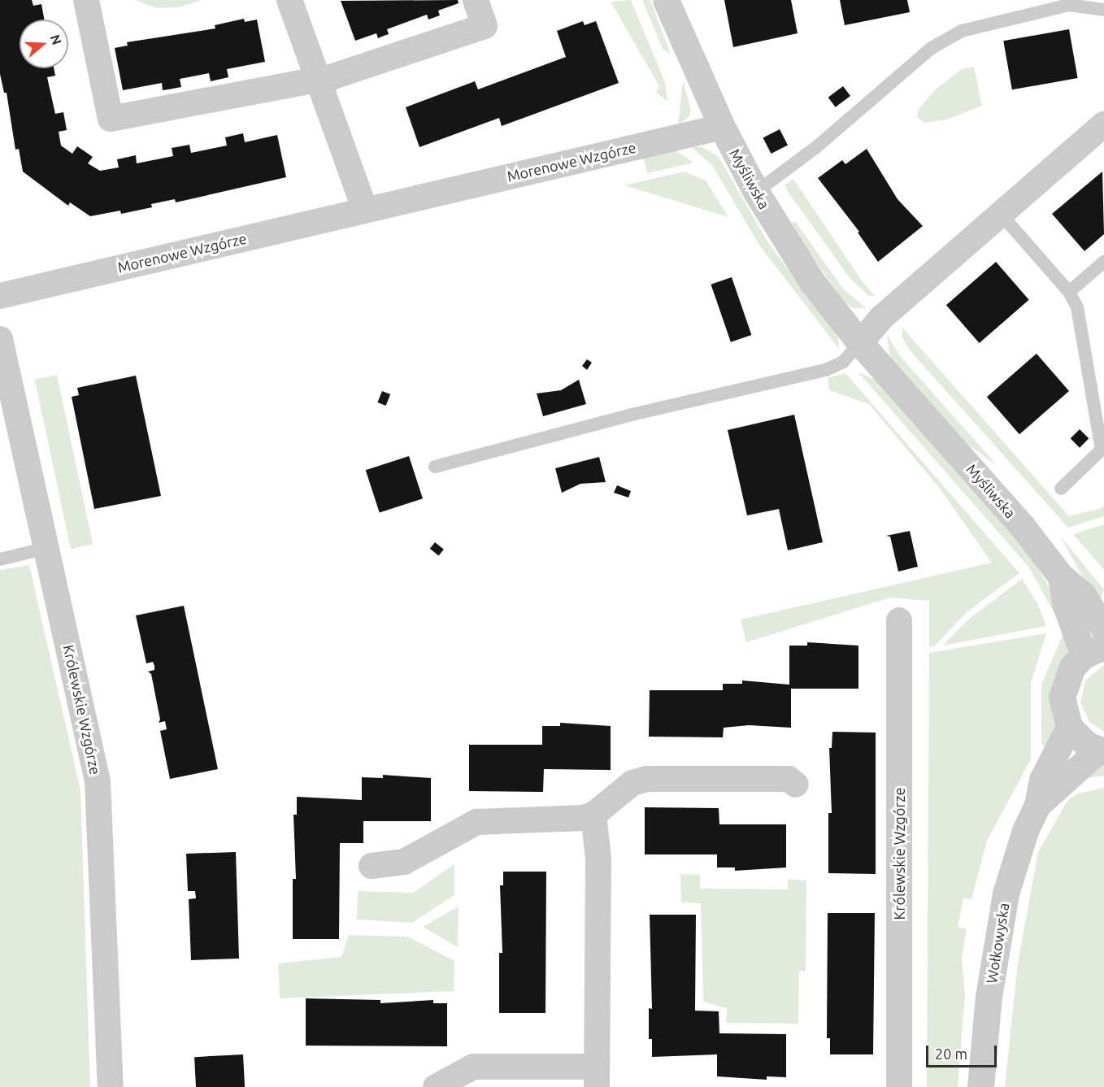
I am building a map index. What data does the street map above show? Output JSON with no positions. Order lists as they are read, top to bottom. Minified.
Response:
{"streets":{"street":["Morenowe Wzgórze","Myśliwska","Królewskie Wzgórze","Wołkowyska"]},"crossings":[["Morenowe Wzgórze","Myśliwska"]],"scale_bar":"20 m","north":"right"}
